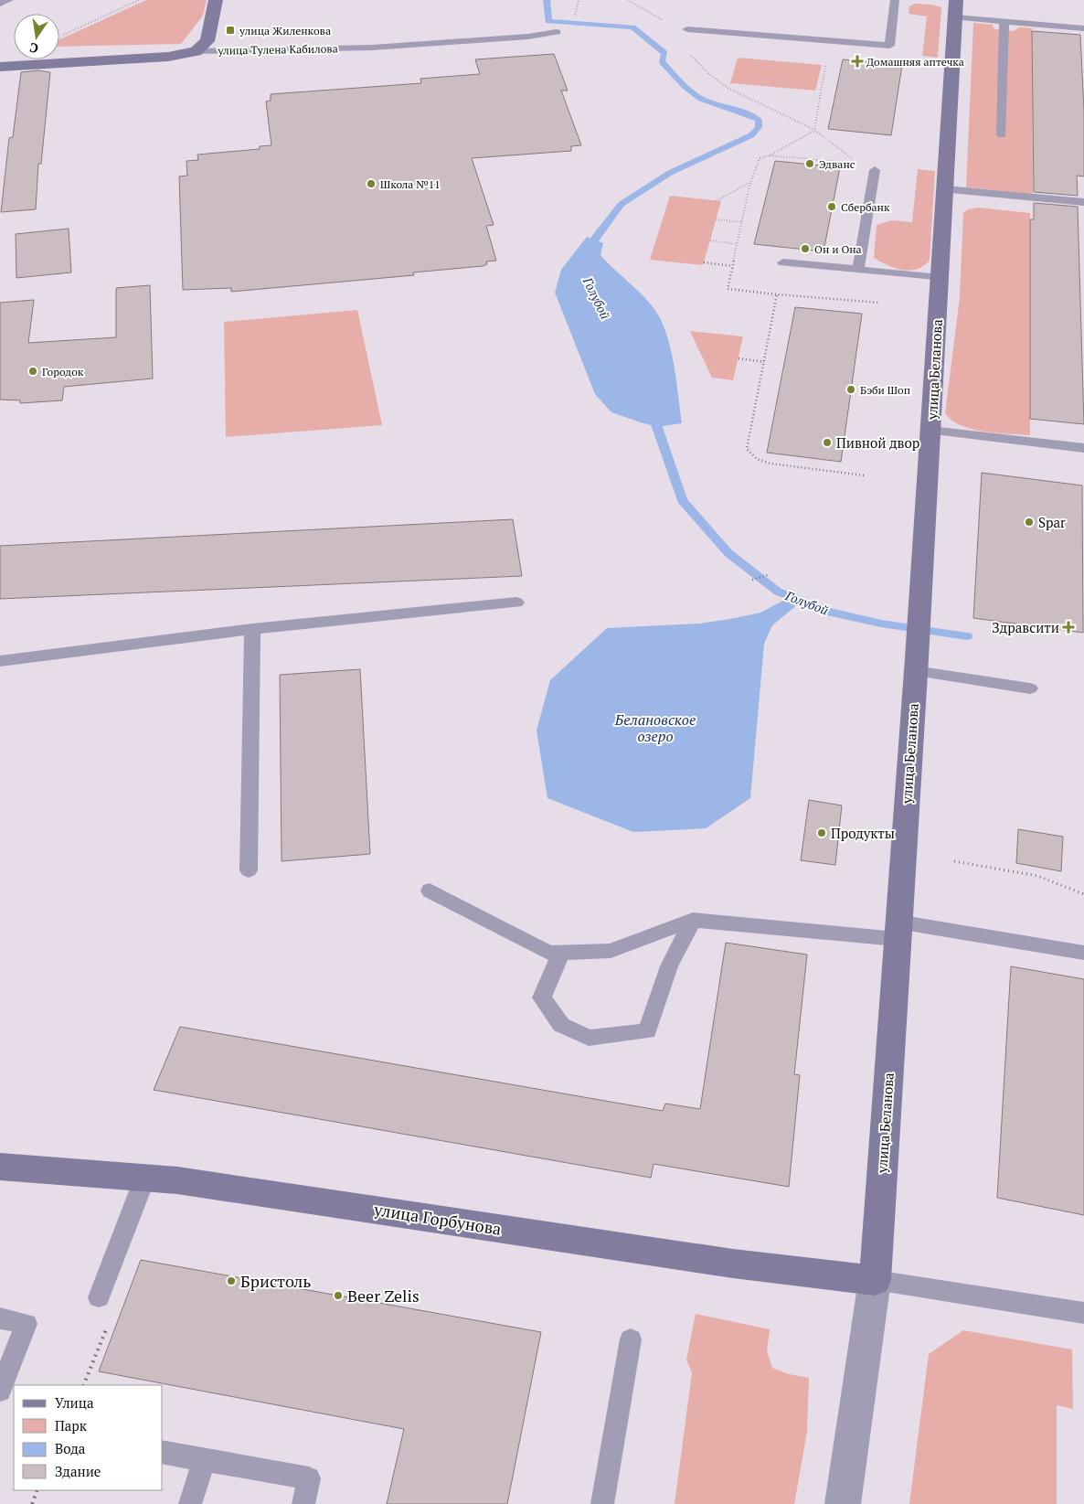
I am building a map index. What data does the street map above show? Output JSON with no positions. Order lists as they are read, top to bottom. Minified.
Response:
{"streets":{"street":["улица Тулена Кабилова","улица Беланова","улица Горбунова"]},"crossings":[["улица Беланова","улица Горбунова"]],"water":["Голубой","Белановское озеро"],"places":{"transit":["улица Жиленкова"],"health":["Домашняя аптечка","Здравсити"],"other":["Эдванс","Школа №11","Сбербанк","Он и Она","Городок","Бэби Шоп","Пивной двор","Spar","Продукты","Бристоль","Beer Zelis"]},"legend":["Улица","Парк","Вода","Здание"],"north":"bottom"}
